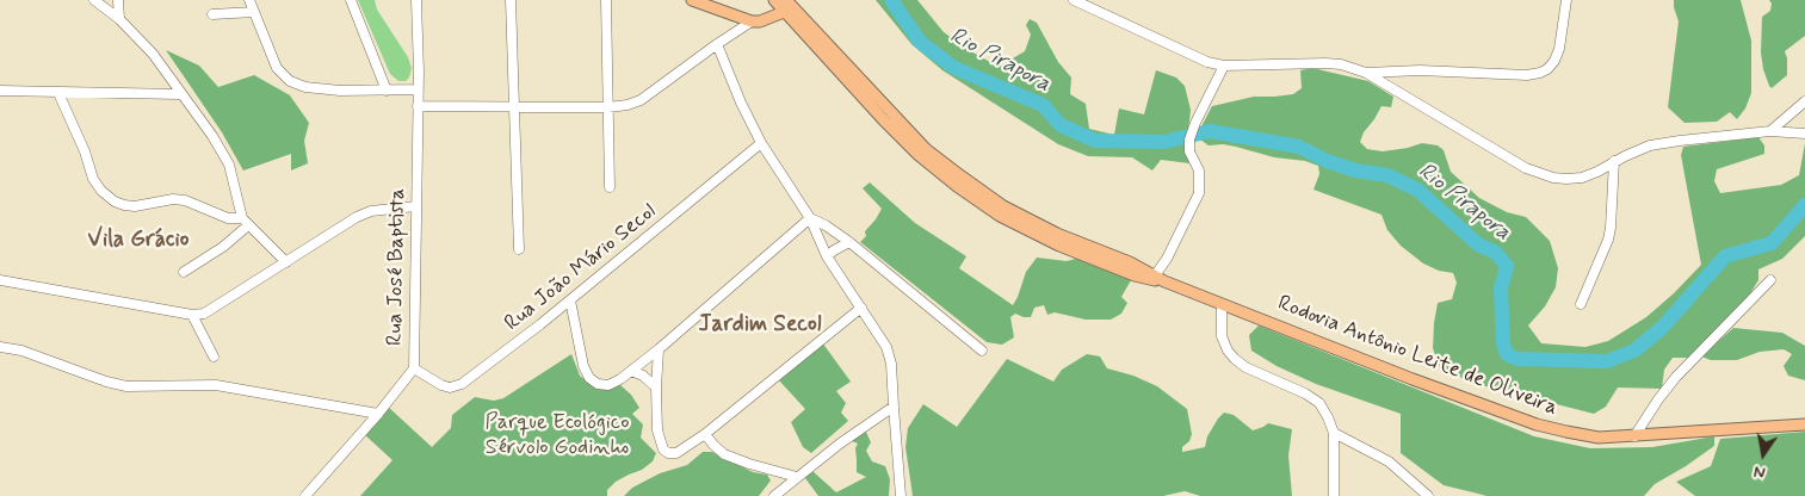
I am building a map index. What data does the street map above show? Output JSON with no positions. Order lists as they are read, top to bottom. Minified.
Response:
{"streets":{"main road":["Rodovia Antônio Leite de Oliveira"],"street":["Rua José Baptista","Rua João Mário Secol"]},"crossings":[["Rua José Baptista","Rua João Mário Secol"]],"districts":["Vila Grácio","Jardim Secol"],"water":["Rio Pirapora"],"parks":["Parque Ecológico Sérvolo Godinho"],"north":"bottom"}
